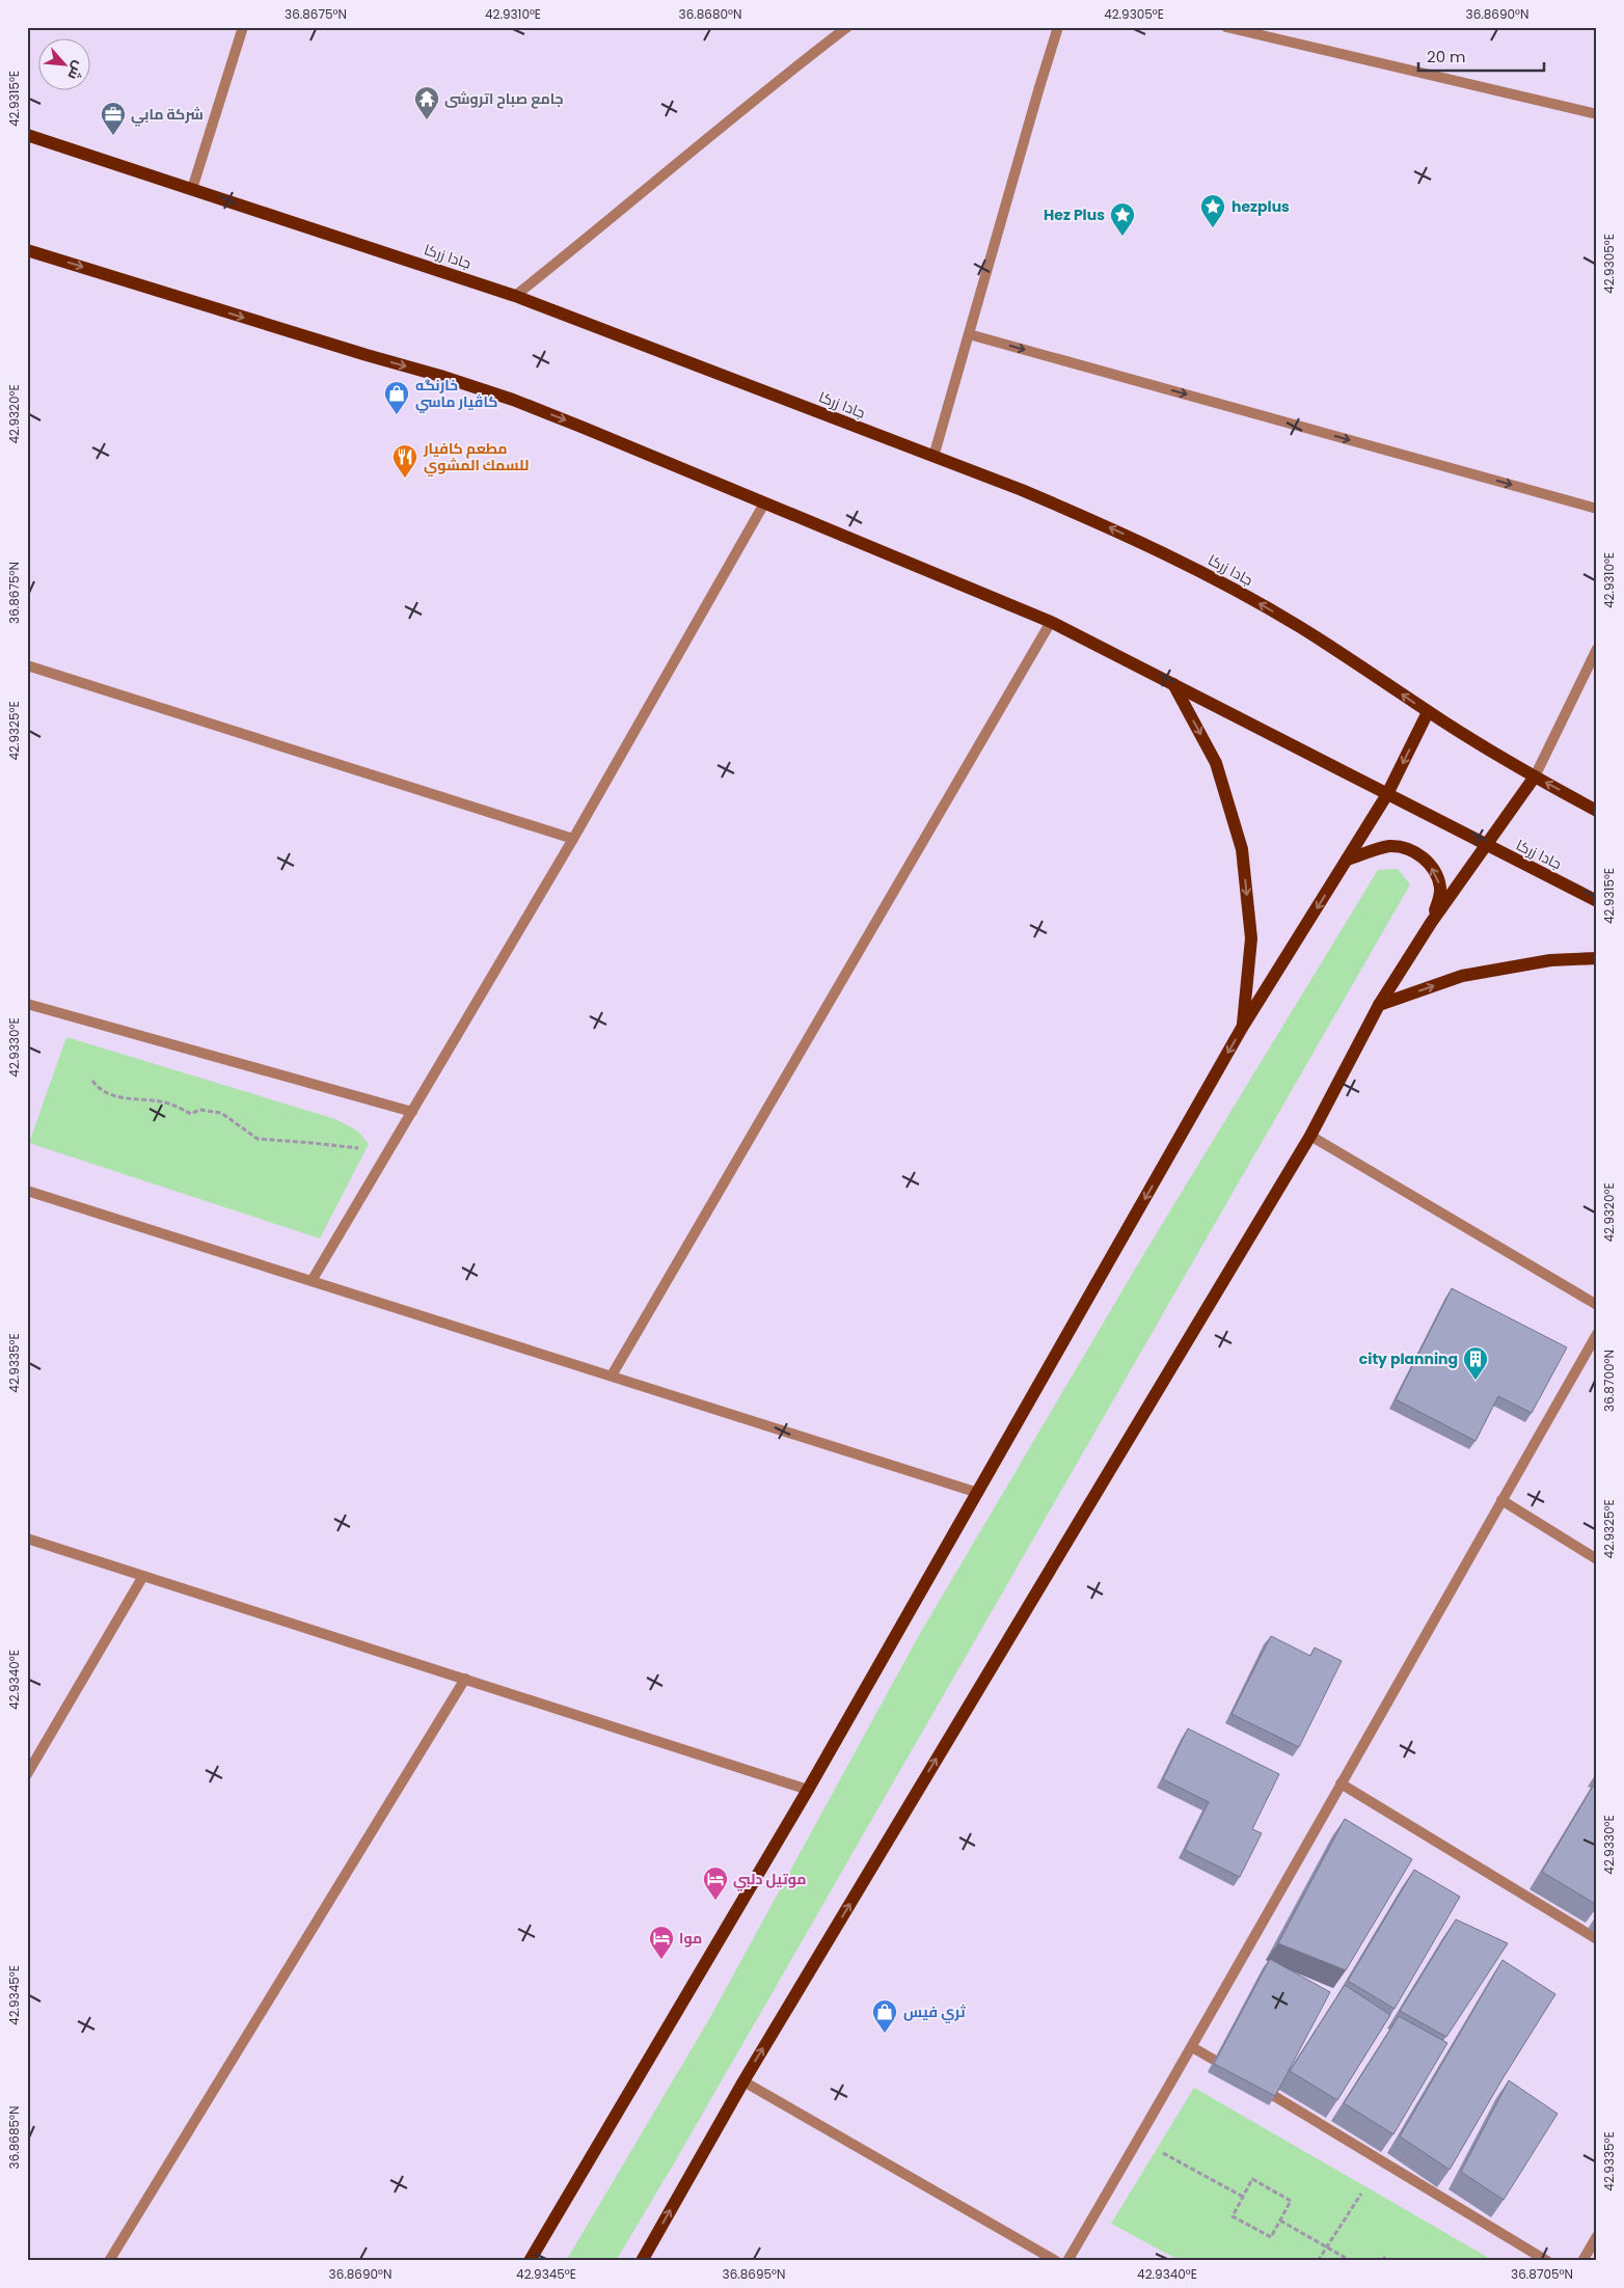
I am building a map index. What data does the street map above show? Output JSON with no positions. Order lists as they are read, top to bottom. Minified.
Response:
{"streets":{"main road":["جادا زرکا"]},"places":{"temple":["جامع صباح اتروشى"],"office":["شركة مابي"],"place":["hezplus","Hez Plus"],"shop":["خارنگه كاڤيار ماسي","ثري فيس"],"restaurant":["مطعم كافيار للسمك المشوي"],"building":["city planning"],"hotel":["موتيل دلبي","موا"]},"scale_bar":"20 m","north":"bottom right","coordinates":["36.8675°N","42.9310°E","36.8680°N","42.9305°E","36.8690°N","42.9315°E","42.9320°E","42.9325°E","42.9330°E","42.9335°E","36.8700°N","42.9340°E","42.9345°E","36.8685°N","36.8695°N","36.8705°N"]}
